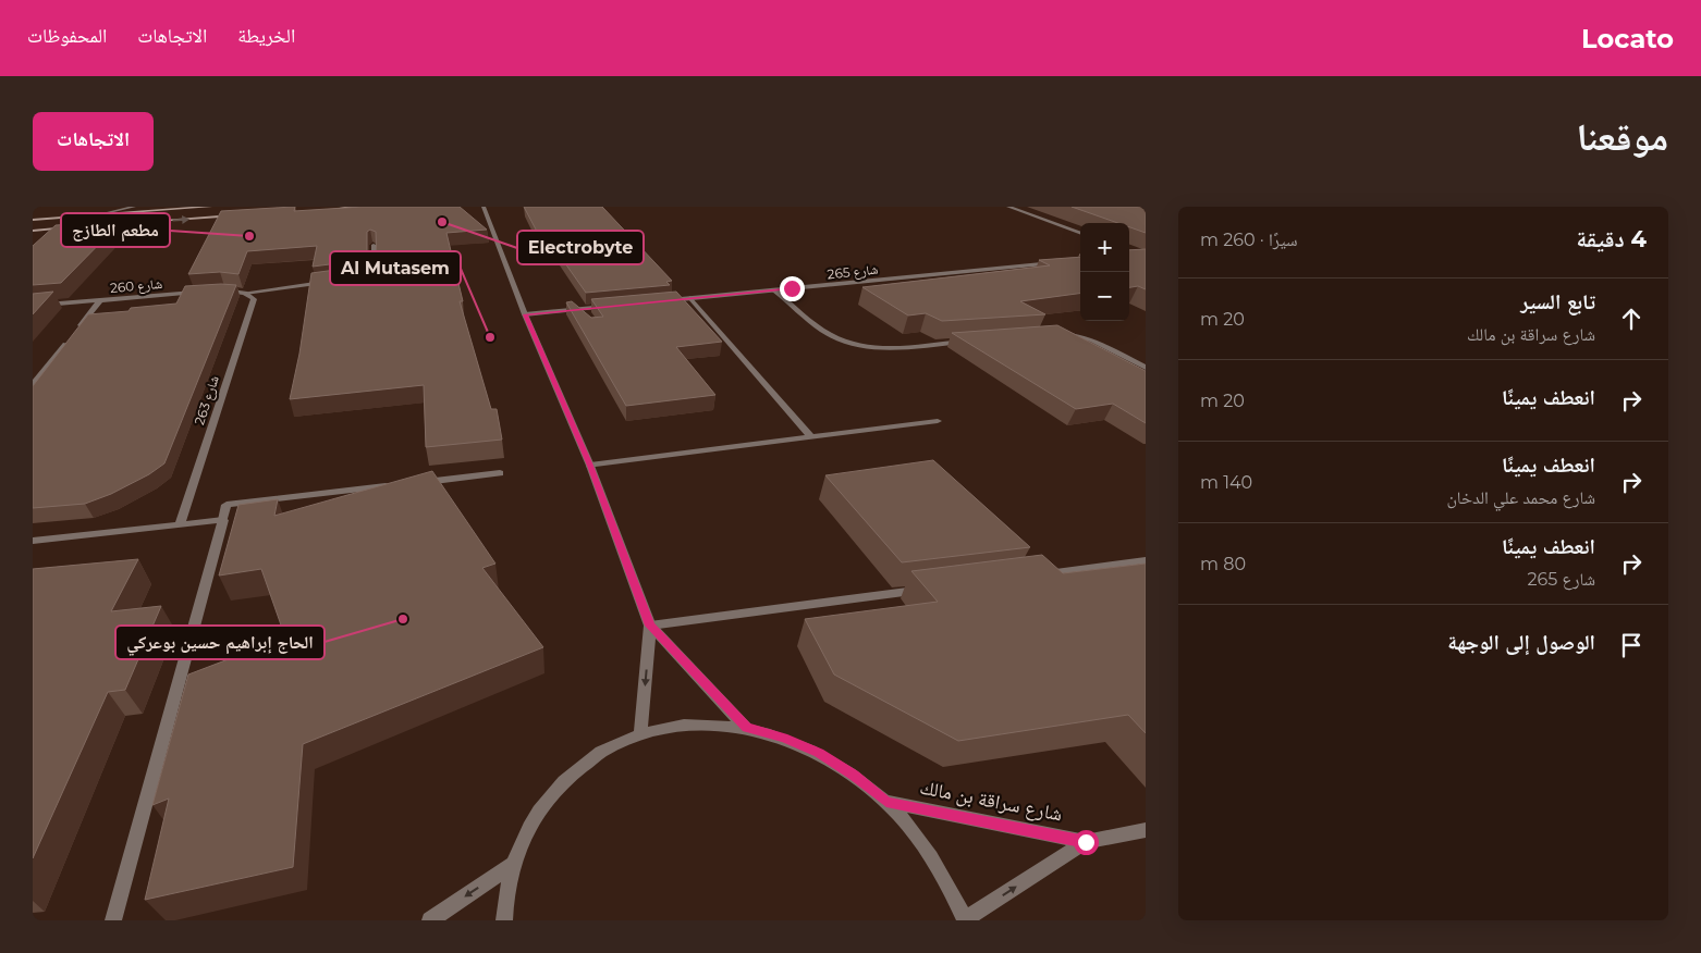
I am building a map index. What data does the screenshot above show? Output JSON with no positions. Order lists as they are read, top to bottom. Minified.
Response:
{"streets":{"street":["شارع 265","شارع 260","شارع 263","شارع سراقة بن مالك"]},"one_way":["شارع سراقة بن مالك"],"places":["Electrobyte","مطعم الطازج","Al Mutasem","الحاج إبراهيم حسين بوعركي"],"page":{"header":"Locato","nav":["الخريطة","الاتجاهات","المحفوظات"],"title":"موقعنا","buttons":"الاتجاهات","heading":["4 دقيقة","سيرًا · 260 m"],"map_buttons":["+","−"],"list":[["تابع السير","شارع سراقة بن مالك","20 m"],["انعطف يمينًا","20 m"],["انعطف يمينًا","شارع محمد علي الدخان","140 m"],["انعطف يمينًا","شارع 265","80 m"],"الوصول إلى الوجهة"]}}
